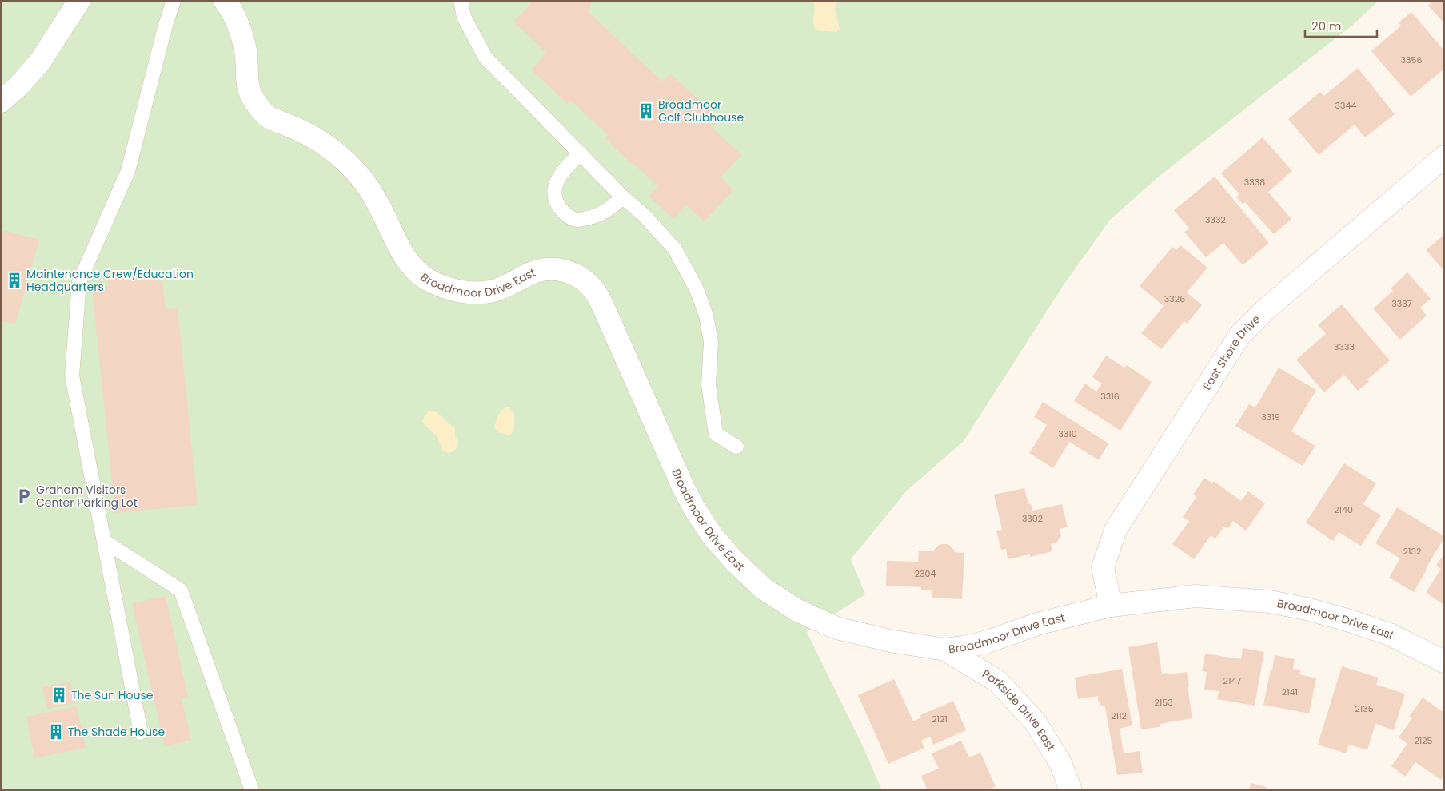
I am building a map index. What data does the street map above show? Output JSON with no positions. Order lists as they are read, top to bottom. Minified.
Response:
{"streets":{"street":["Broadmoor Drive East","East Shore Drive","Parkside Drive East"]},"crossings":[["Broadmoor Drive East","East Shore Drive"],["Broadmoor Drive East","Parkside Drive East"]],"places":{"building":["Broadmoor Golf Clubhouse","Maintenance Crew/Education Headquarters","The Sun House","The Shade House"],"parking":["Graham Visitors Center Parking Lot"]},"house_numbers":["3356","3344","3338","3332","3326","3337","3333","3316","3319","3310","2140","3302","2132","2304","2147","2141","2153","2135","2112","2121","2125"],"scale_bar":"20 m"}
